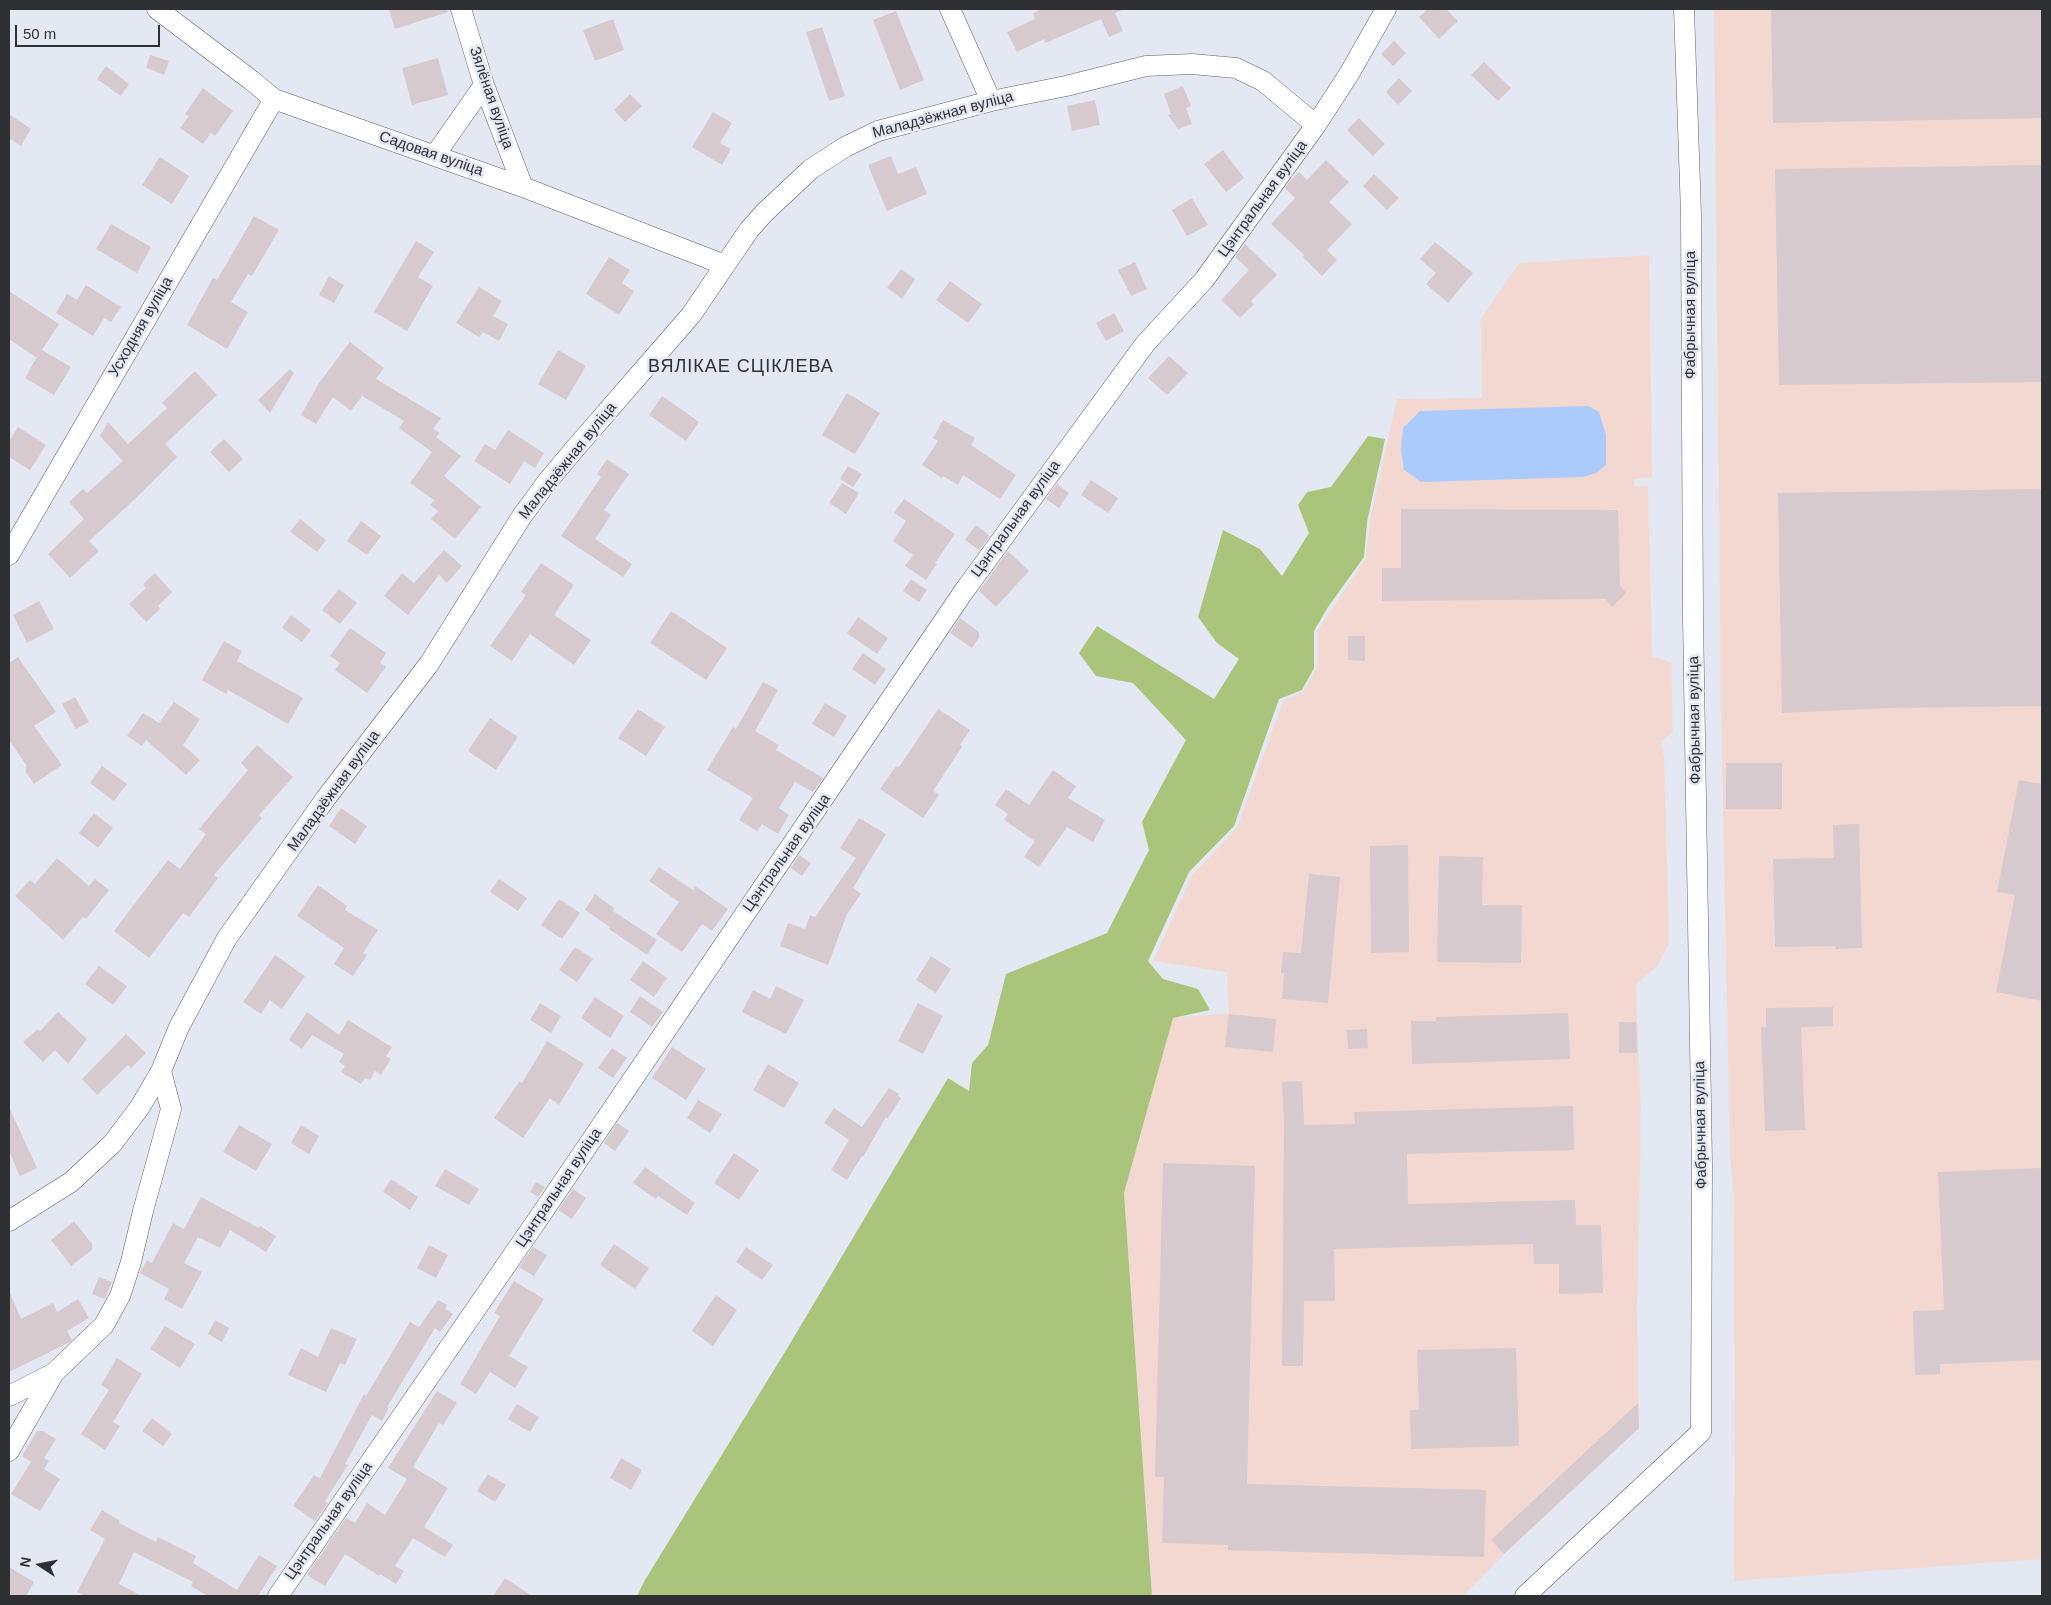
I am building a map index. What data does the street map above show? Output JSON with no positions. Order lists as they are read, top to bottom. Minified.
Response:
{"streets":{"street":["Зялёная вуліца","Маладзёжная вуліца","Садовая вуліца","Цэнтральная вуліца","Фабрычная вуліца","Усходняя вуліца"]},"crossings":[["Зялёная вуліца","Садовая вуліца"],["Маладзёжная вуліца","Садовая вуліца"],["Маладзёжная вуліца","Цэнтральная вуліца"],["Садовая вуліца","Усходняя вуліца"]],"districts":["ВЯЛІКАЕ СЦІКЛЕВА"],"scale_bar":"50 m","north":"left"}
